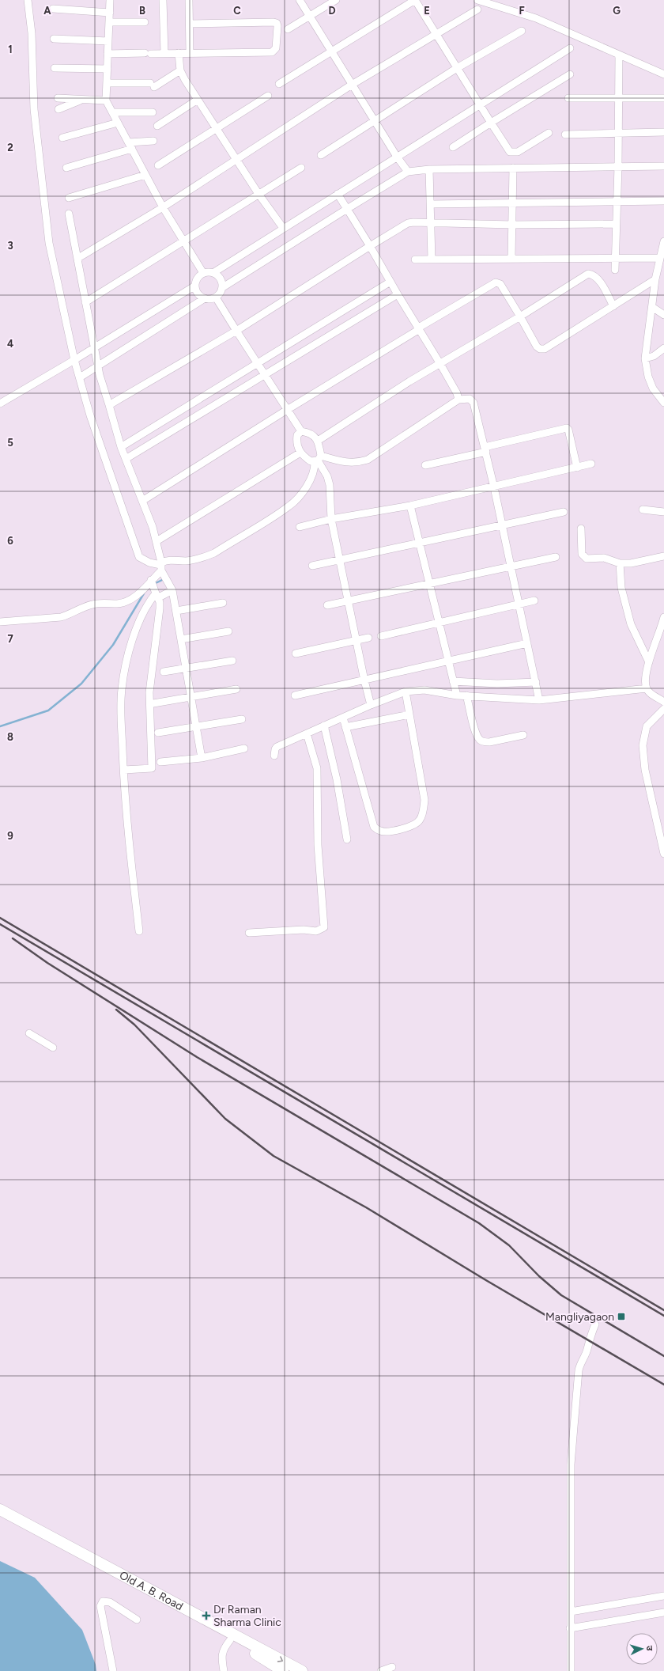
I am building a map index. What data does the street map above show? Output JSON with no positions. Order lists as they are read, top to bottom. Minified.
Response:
{"streets":{"main road":["Old A. B. Road"]},"places":{"transit":["Mangliyagaon"],"health":["Dr Raman Sharma Clinic"]},"north":"right","grid":{"columns":["A","B","C","D","E","F","G"],"rows":["1","2","3","4","5","6","7","8","9"]}}
